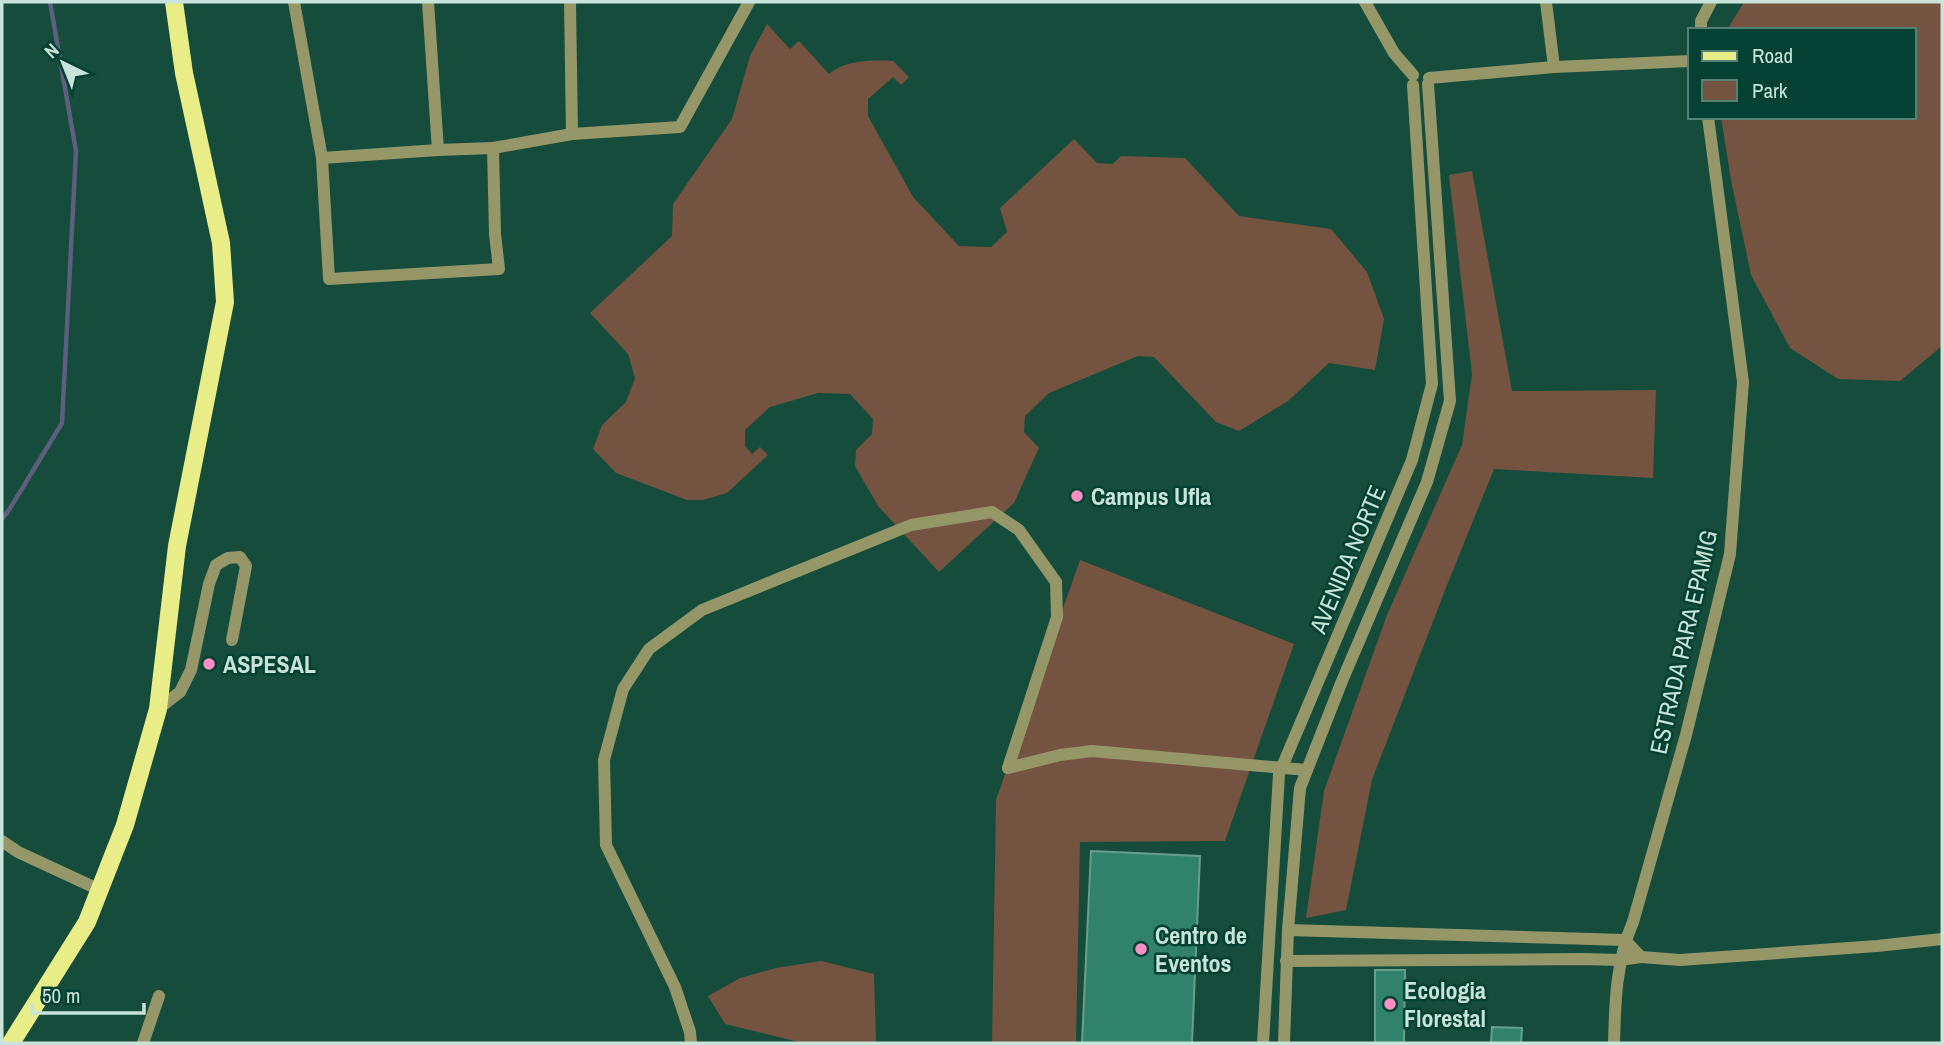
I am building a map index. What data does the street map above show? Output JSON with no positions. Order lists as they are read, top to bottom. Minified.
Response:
{"streets":{"street":["AVENIDA NORTE","ESTRADA PARA EPAMIG"]},"places":["Campus Ufla","ASPESAL","Centro de Eventos","Ecologia Florestal"],"legend":["Road","Park"],"scale_bar":"50 m","north":"top left"}
